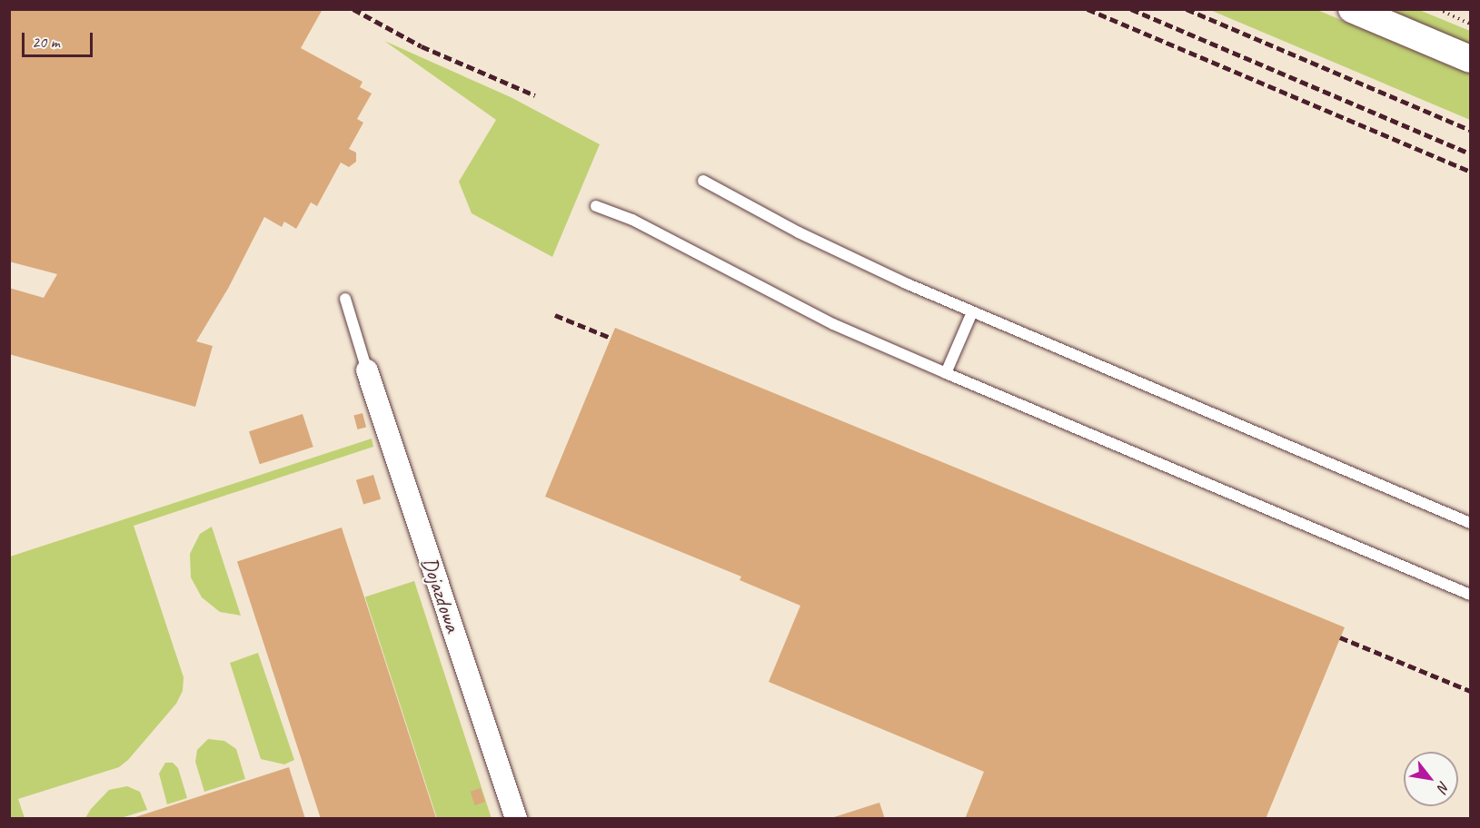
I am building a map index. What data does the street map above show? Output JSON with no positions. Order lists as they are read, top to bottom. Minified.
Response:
{"streets":{"street":["Dojazdowa"]},"scale_bar":"20 m","north":"bottom right"}
